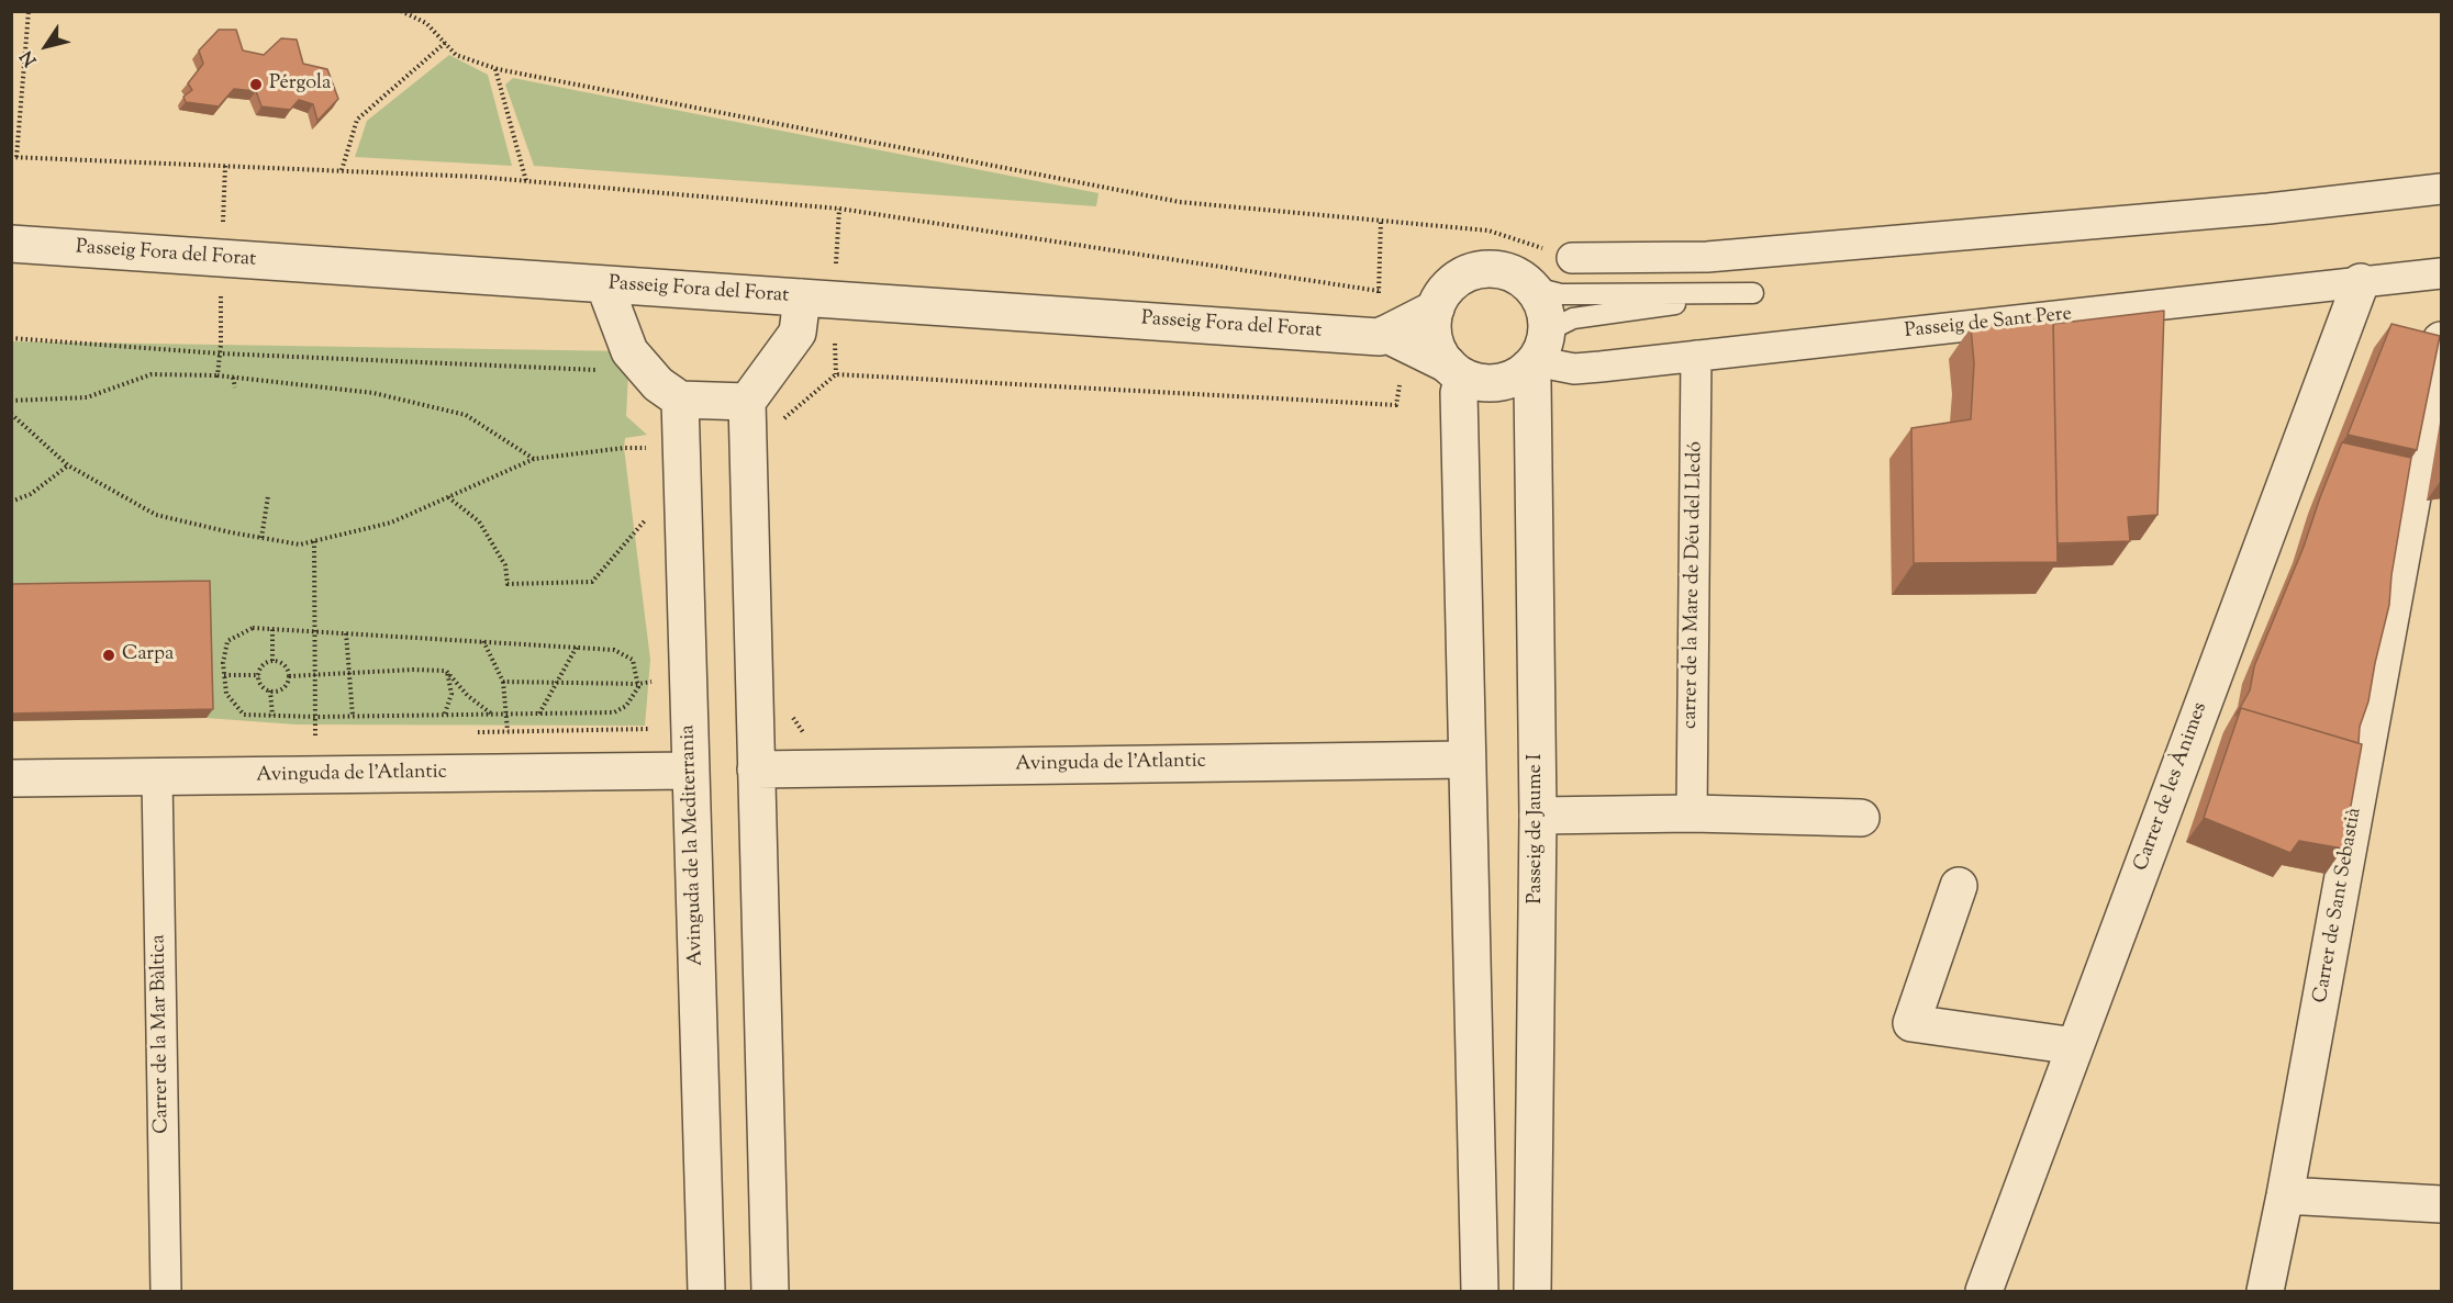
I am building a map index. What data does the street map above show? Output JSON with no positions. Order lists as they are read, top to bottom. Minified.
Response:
{"streets":{"street":["Passeig Fora del Forat","Passeig de Sant Pere","carrer de la Mare de Déu del Lledó","Avinguda de l'Atlantic","Carrer de les Ànimes","Passeig de Jaume I","Avinguda de la Mediterrania","Carrer de Sant Sebastià","Carrer de la Mar Bàltica"]},"crossings":[["Passeig Fora del Forat","Passeig de Sant Pere"],["Passeig Fora del Forat","Passeig de Jaume I"],["Passeig de Sant Pere","carrer de la Mare de Déu del Lledó"],["Passeig de Sant Pere","Carrer de les Ànimes"],["Passeig de Sant Pere","Passeig de Jaume I"],["Avinguda de l'Atlantic","Avinguda de la Mediterrania"],["Avinguda de l'Atlantic","Carrer de la Mar Bàltica"]],"places":["Pérgola","Carpa"],"north":"bottom left"}
